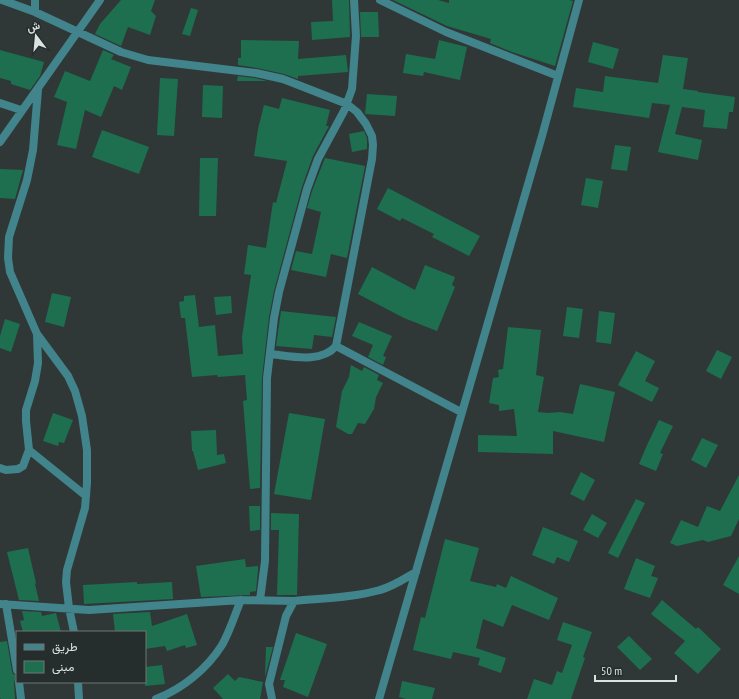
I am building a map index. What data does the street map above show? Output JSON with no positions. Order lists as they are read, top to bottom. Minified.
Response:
{"legend":["طريق","مبنى"],"scale_bar":"50 m","north":"top"}
